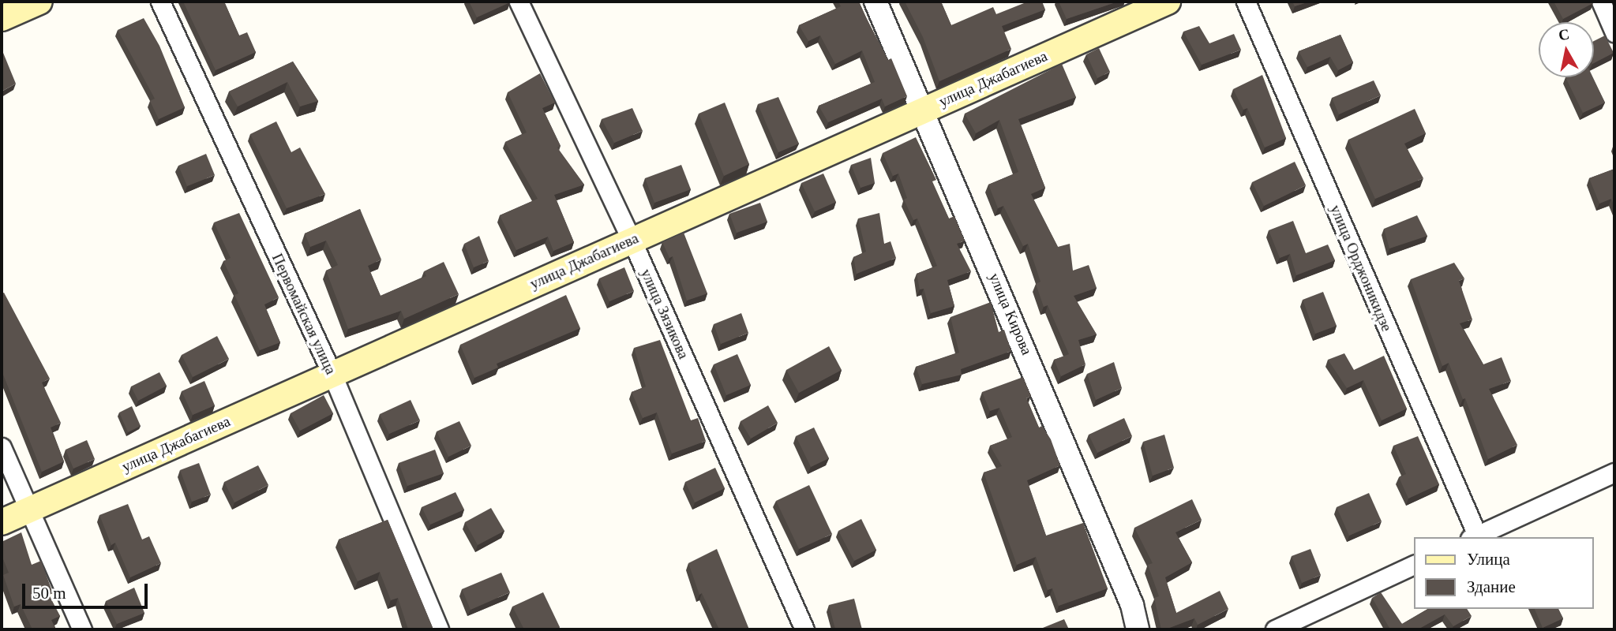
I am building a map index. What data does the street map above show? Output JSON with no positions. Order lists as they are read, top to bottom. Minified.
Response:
{"streets":{"main road":["улица Джабагиева"],"street":["улица Орджоникидзе","Первомайская улица","улица Зязикова","улица Кирова"]},"crossings":[["улица Джабагиева","Первомайская улица"],["улица Джабагиева","улица Зязикова"],["улица Джабагиева","улица Кирова"]],"legend":["Улица","Здание"],"scale_bar":"50 m","north":"top"}
